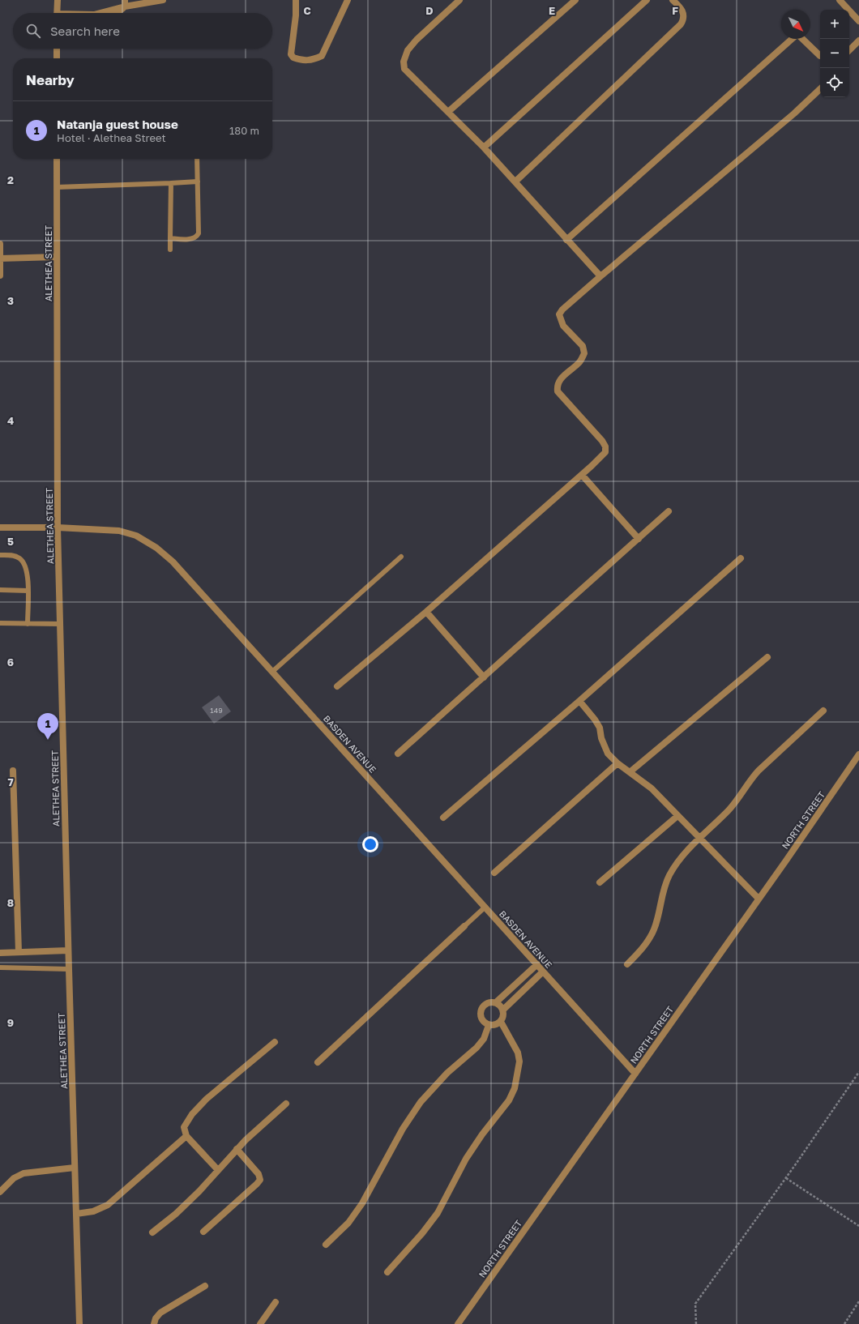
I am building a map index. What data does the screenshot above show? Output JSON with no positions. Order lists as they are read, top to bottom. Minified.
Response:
{"streets":{"street":["ALETHEA STREET","BASDEN AVENUE","NORTH STREET"]},"crossings":[["ALETHEA STREET","BASDEN AVENUE"],["BASDEN AVENUE","NORTH STREET"]],"house_numbers":["149"],"north":"bottom right","page":{"map_buttons":["+","−"],"search":"Search here","heading":"Nearby","list":[{"mark":"1","name":"Natanja guest house","note":"Hotel · Alethea Street","value":"180 m"}],"pins":"1"},"grid":{"columns":["C","D","E","F"],"rows":["2","3","4","5","6","7","8","9"]}}
